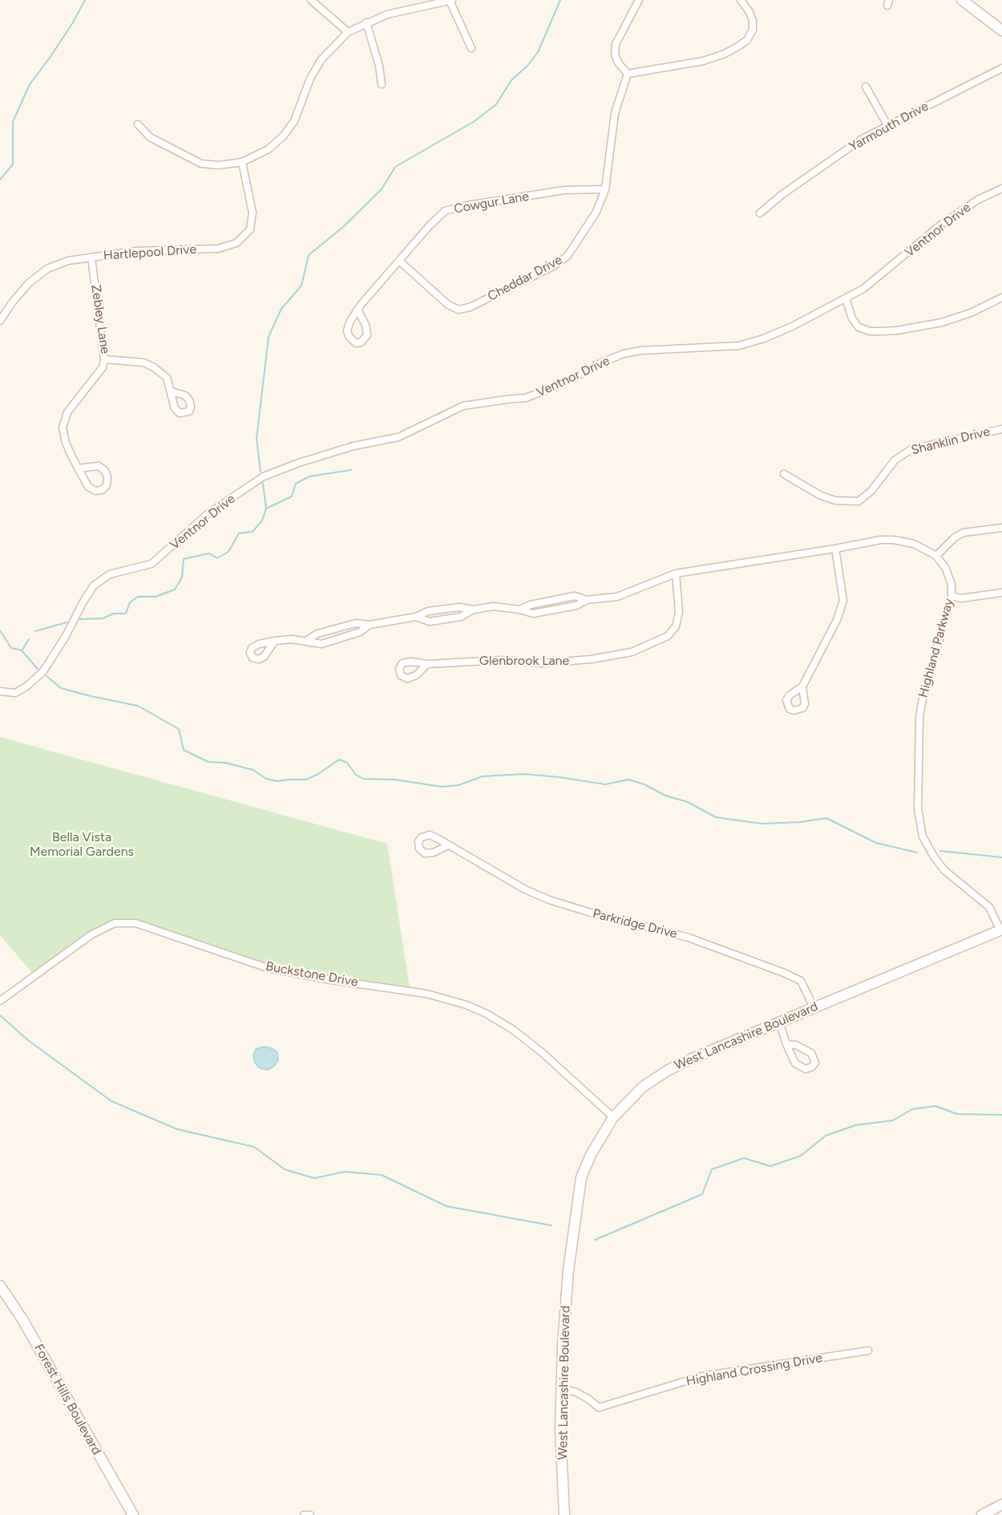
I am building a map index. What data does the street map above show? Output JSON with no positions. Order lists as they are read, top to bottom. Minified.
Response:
{"streets":{"main road":["West Lancashire Boulevard","Forest Hills Boulevard"],"street":["Yarmouth Drive","Cowgur Lane","Ventnor Drive","Hartlepool Drive","Cheddar Drive","Zebley Lane","Shanklin Drive","Highland Parkway","Glenbrook Lane","Parkridge Drive","Buckstone Drive","Highland Crossing Drive"]},"crossings":[["Cowgur Lane","Cheddar Drive"],["Hartlepool Drive","Zebley Lane"],["Highland Parkway","West Lancashire Boulevard"],["Parkridge Drive","West Lancashire Boulevard"],["Buckstone Drive","West Lancashire Boulevard"],["West Lancashire Boulevard","Highland Crossing Drive"]],"parks":["Bella Vista Memorial Gardens"]}
